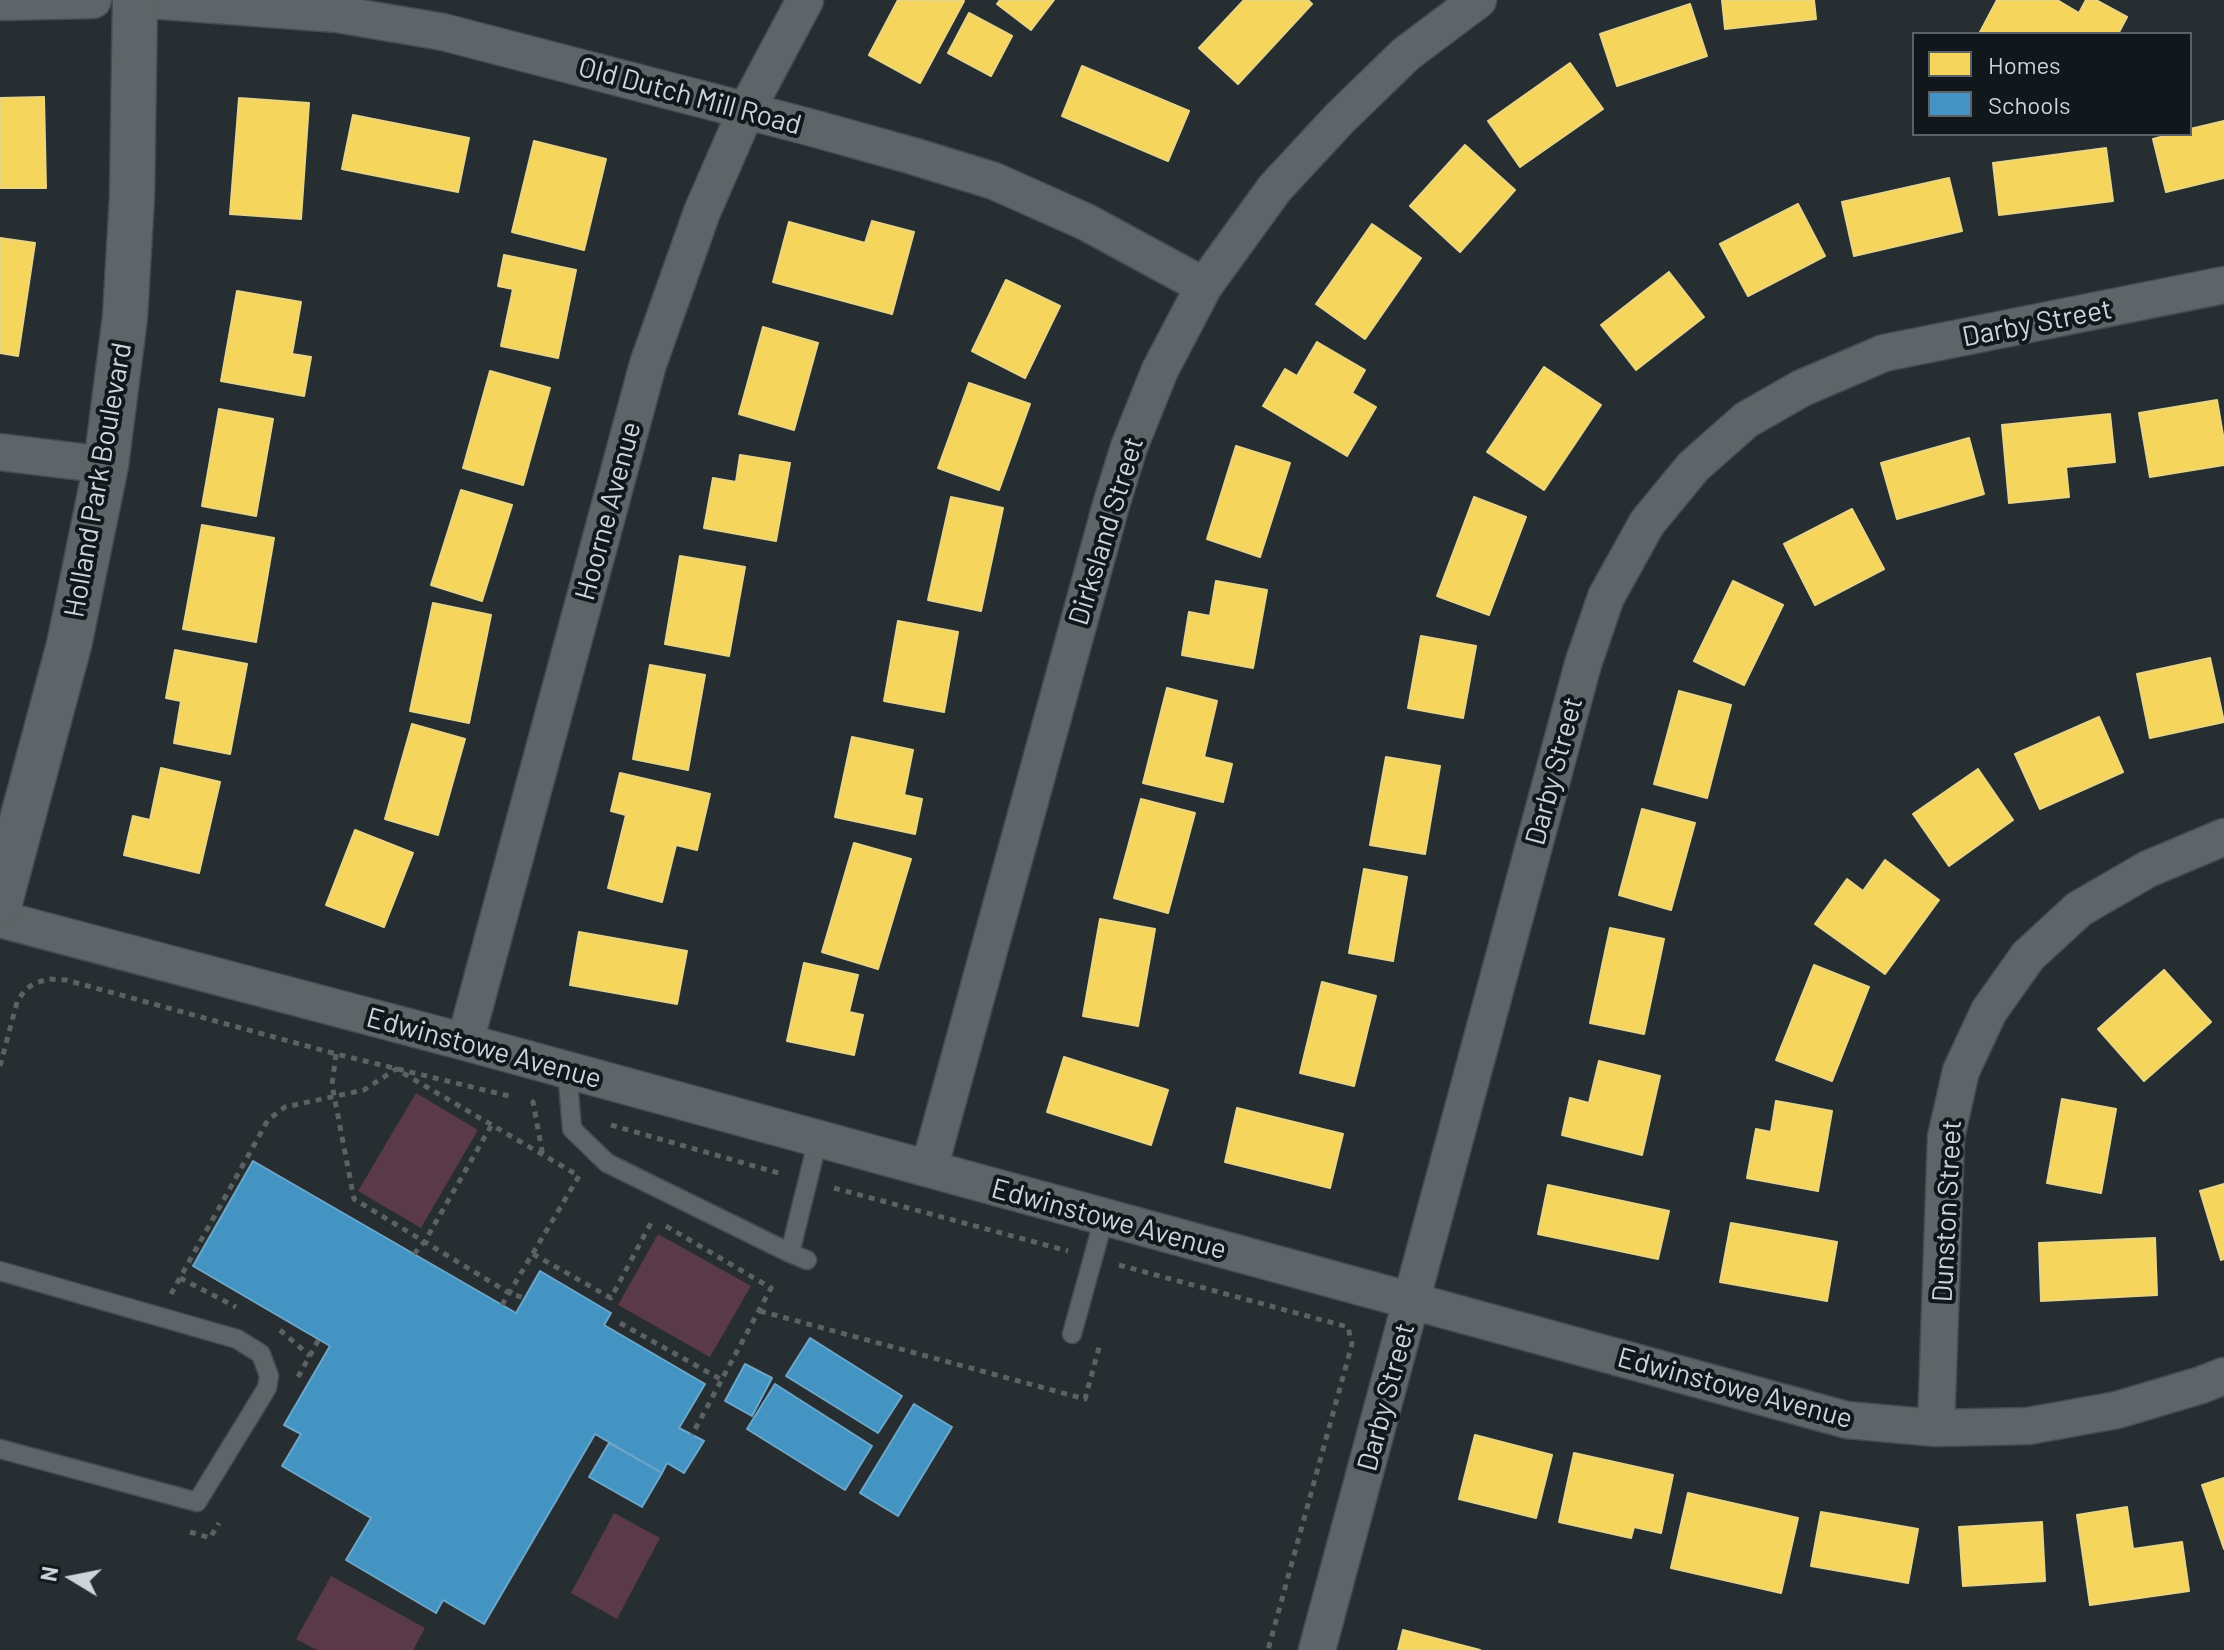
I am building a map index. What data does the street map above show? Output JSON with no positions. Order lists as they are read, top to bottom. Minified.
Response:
{"streets":{"street":["Old Dutch Mill Road","Darby Street","Holland Park Boulevard","Hoorne Avenue","Dirksland Street","Edwinstowe Avenue","Dunston Street"]},"crossings":[["Old Dutch Mill Road","Hoorne Avenue"],["Old Dutch Mill Road","Dirksland Street"],["Darby Street","Edwinstowe Avenue"],["Hoorne Avenue","Edwinstowe Avenue"],["Dirksland Street","Edwinstowe Avenue"],["Edwinstowe Avenue","Dunston Street"]],"legend":["Homes","Schools"],"north":"left"}
